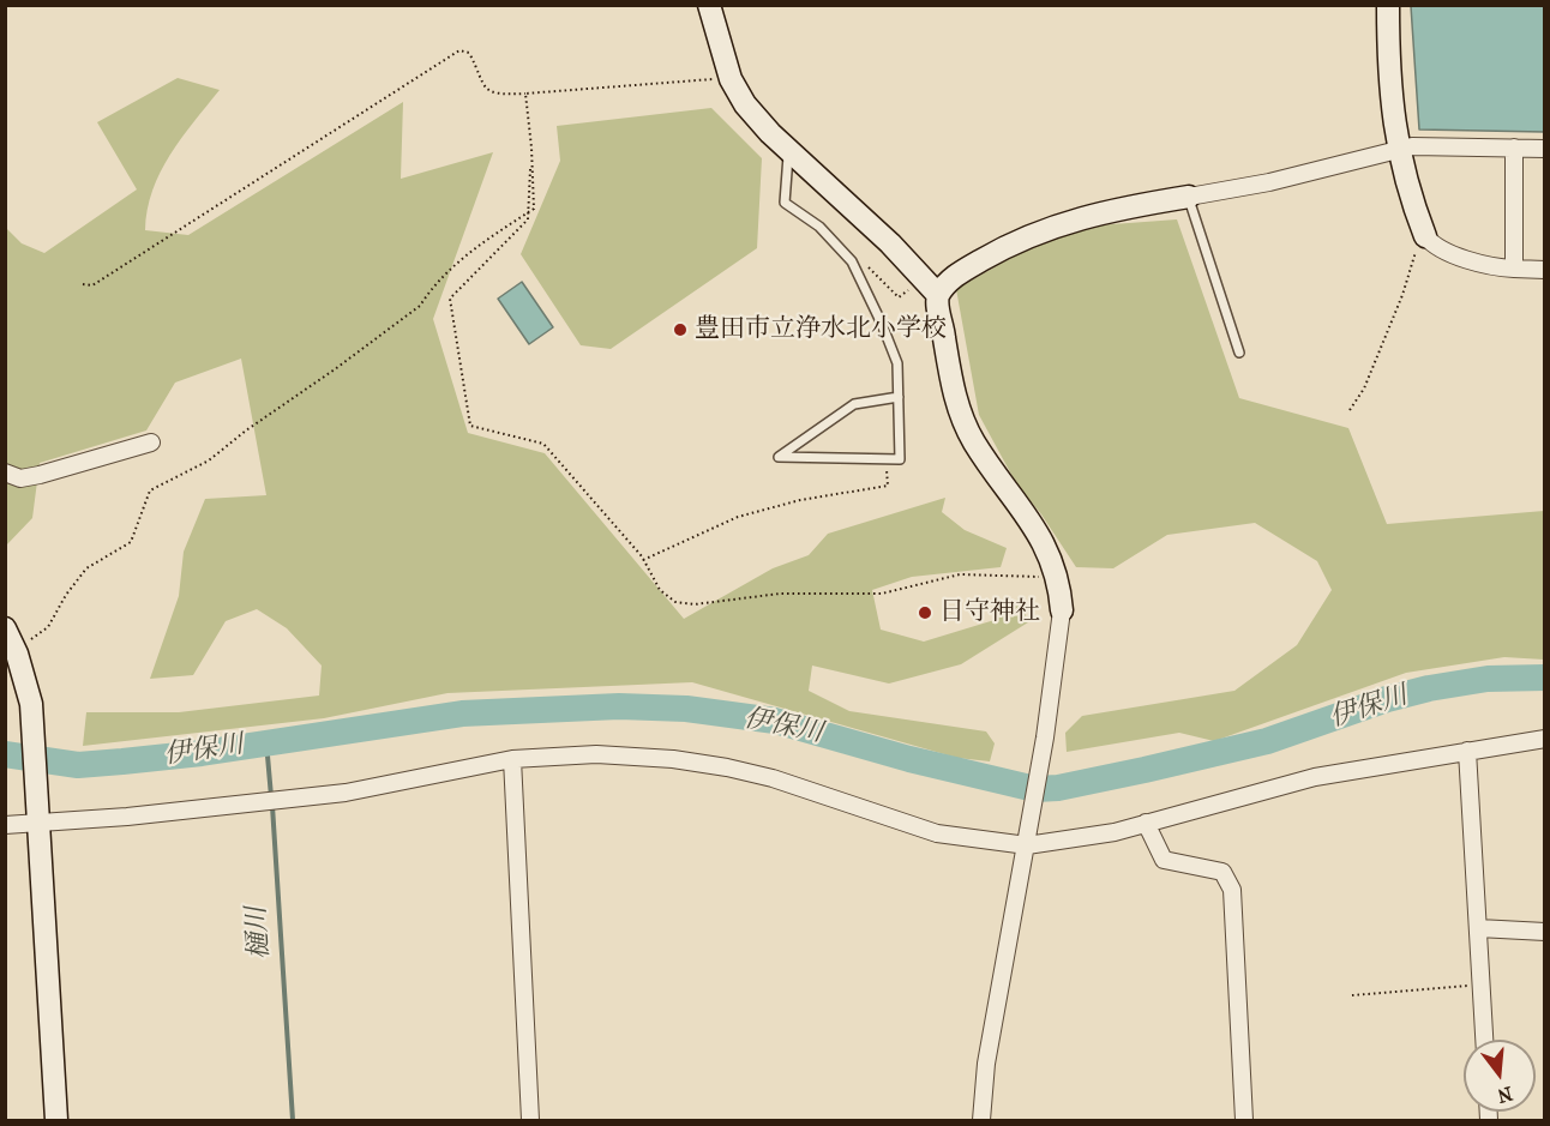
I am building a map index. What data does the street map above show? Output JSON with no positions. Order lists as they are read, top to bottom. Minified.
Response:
{"water":["伊保川","樋川"],"places":["豊田市立浄水北小学校","日守神社"],"north":"bottom"}
